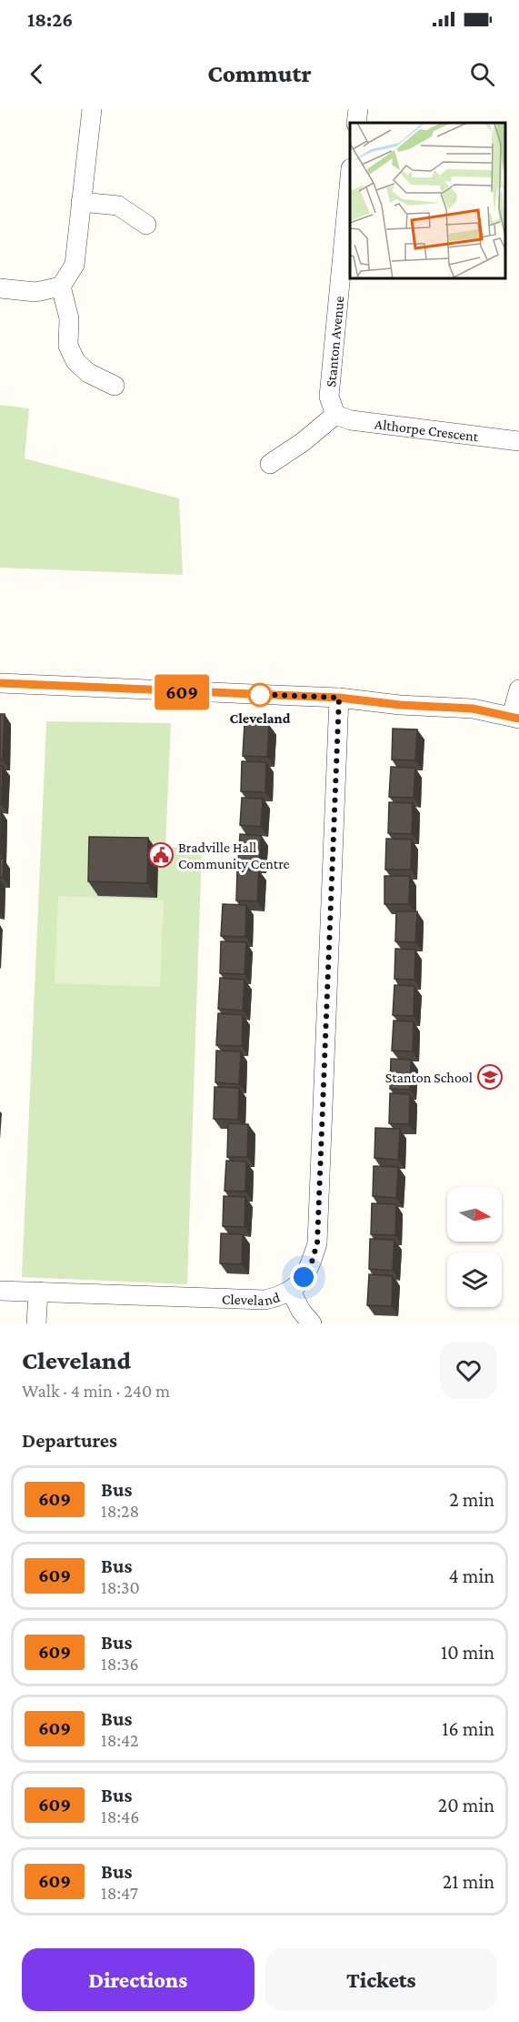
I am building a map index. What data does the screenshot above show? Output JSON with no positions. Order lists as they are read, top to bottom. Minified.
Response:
{"streets":{"street":["Stanton Avenue","Althorpe Crescent","Cleveland"]},"crossings":[["Stanton Avenue","Althorpe Crescent"]],"places":{"other":["Cleveland"],"public building":["Bradville Hall Community Centre"],"school or university":["Stanton School"]},"lines":["bus line 609"],"north":"right","page":{"status":"18:26","header":"Commutr","on_map":"609","heading":[["Cleveland","Walk · 4 min · 240 m"],"Departures"],"list":[{"mark":"609","name":"Bus","note":"18:28","value":"2 min"},{"mark":"609","name":"Bus","note":"18:30","value":"4 min"},{"mark":"609","name":"Bus","note":"18:36","value":"10 min"},{"mark":"609","name":"Bus","note":"18:42","value":"16 min"},{"mark":"609","name":"Bus","note":"18:46","value":"20 min"},{"mark":"609","name":"Bus","note":"18:47","value":"21 min"}],"buttons":["Directions","Tickets"]}}
